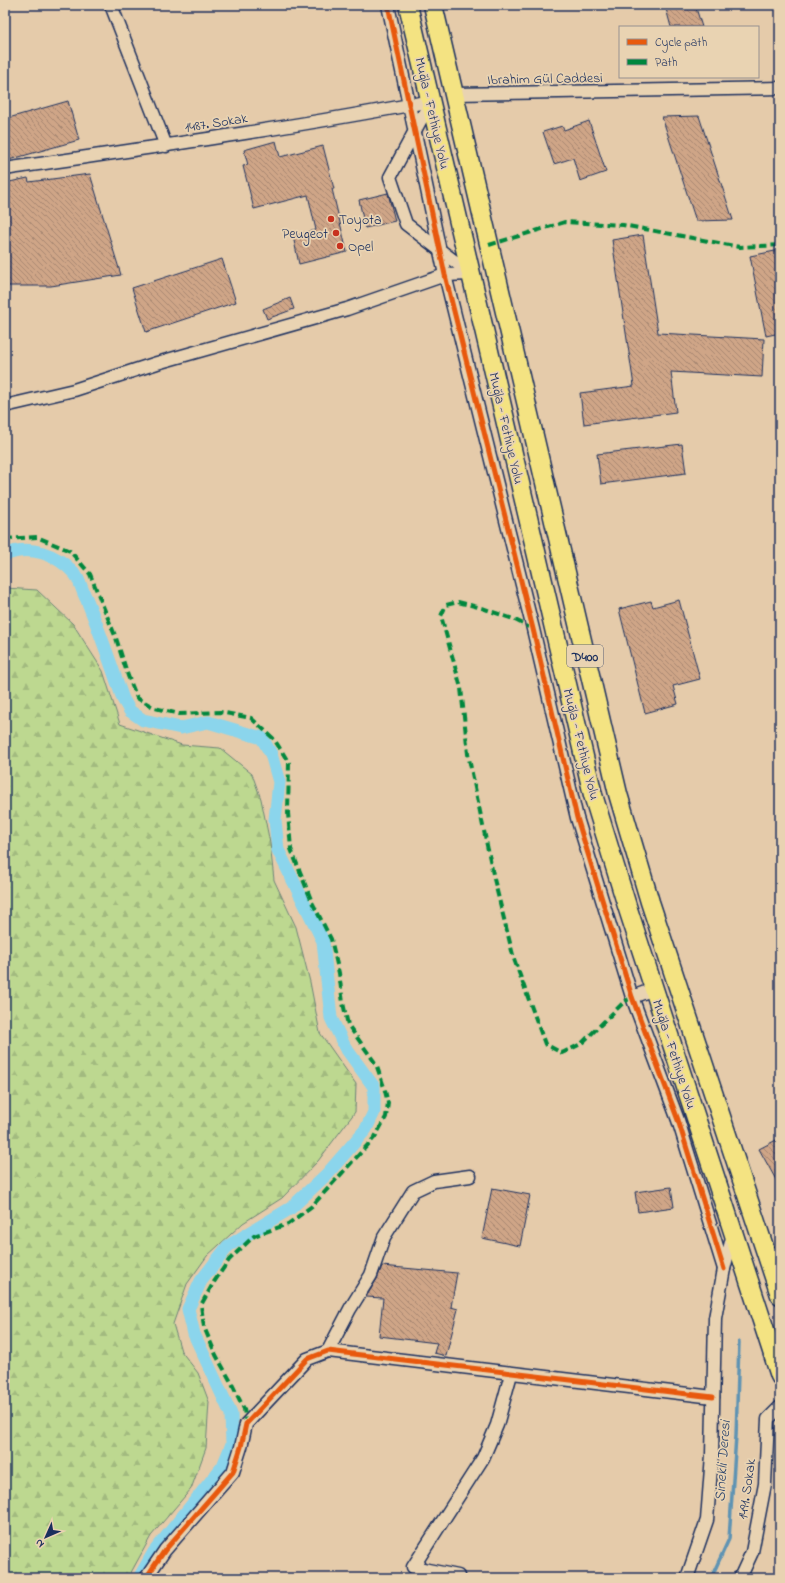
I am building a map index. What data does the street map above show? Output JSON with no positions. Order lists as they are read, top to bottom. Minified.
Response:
{"streets":{"highway":["Muğla - Fethiye Yolu","D400"],"street":["Ibrahim Gül Caddesi","1487. Sokak","1491. Sokak"]},"crossings":[["Ibrahim Gül Caddesi","Muğla - Fethiye Yolu"],["Muğla - Fethiye Yolu","1487. Sokak"]],"water":["Sinekli Deresi"],"places":["Toyota","Peugeot","Opel"],"legend":["Cycle path","Path"],"north":"bottom left"}
